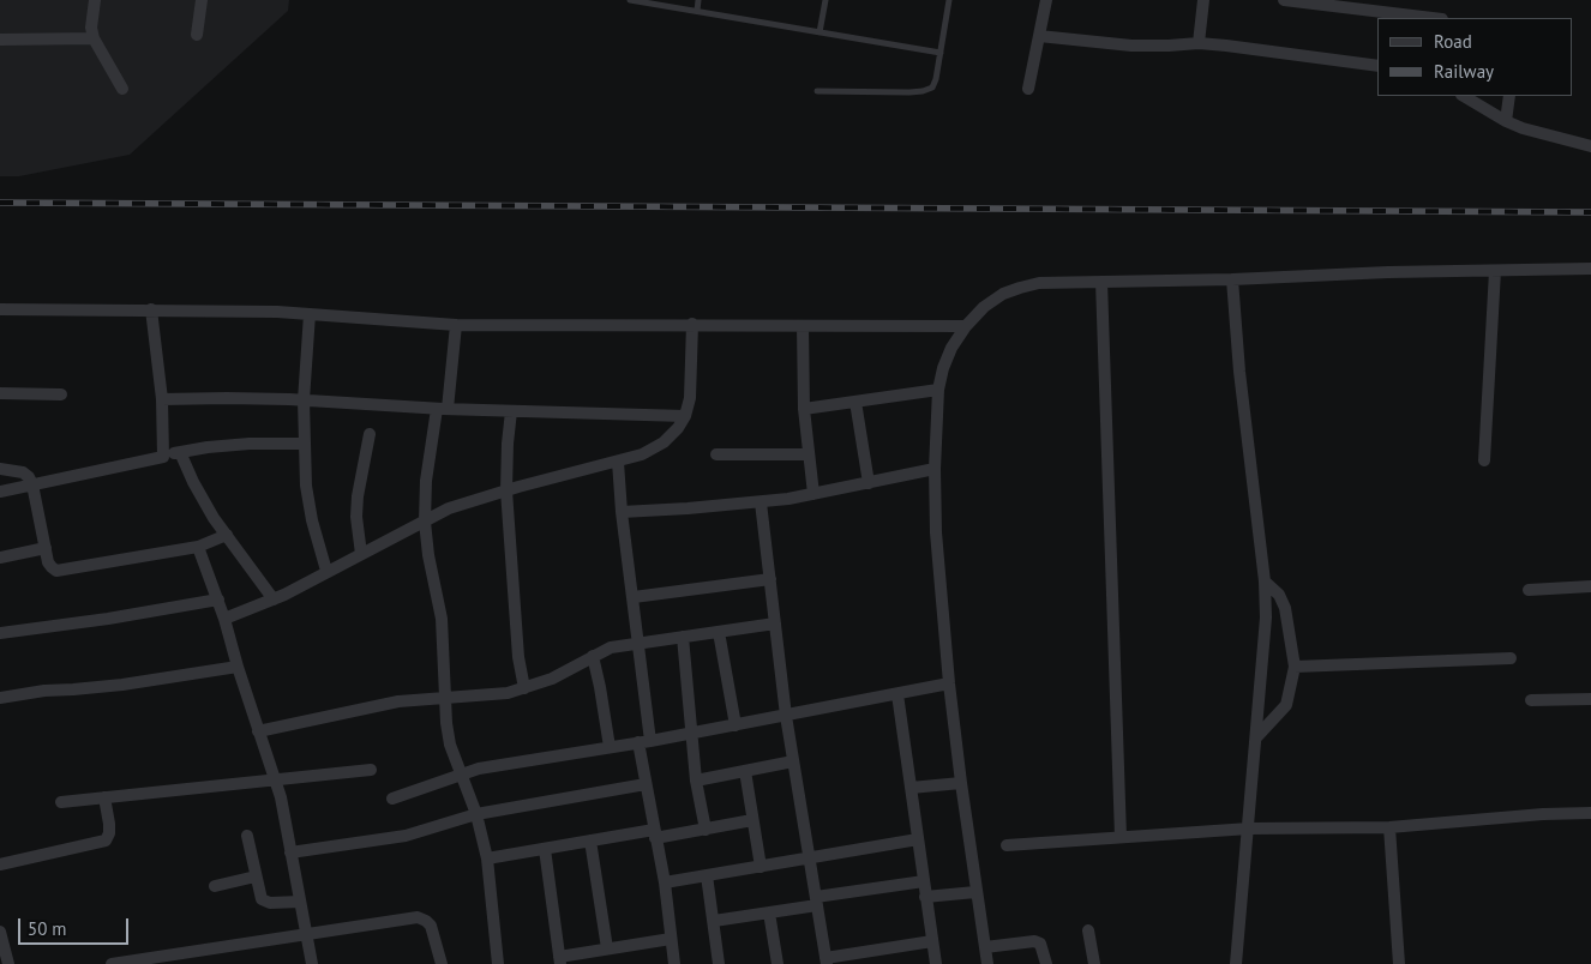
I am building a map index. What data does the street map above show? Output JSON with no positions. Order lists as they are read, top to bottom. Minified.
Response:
{"legend":["Road","Railway"],"scale_bar":"50 m"}
